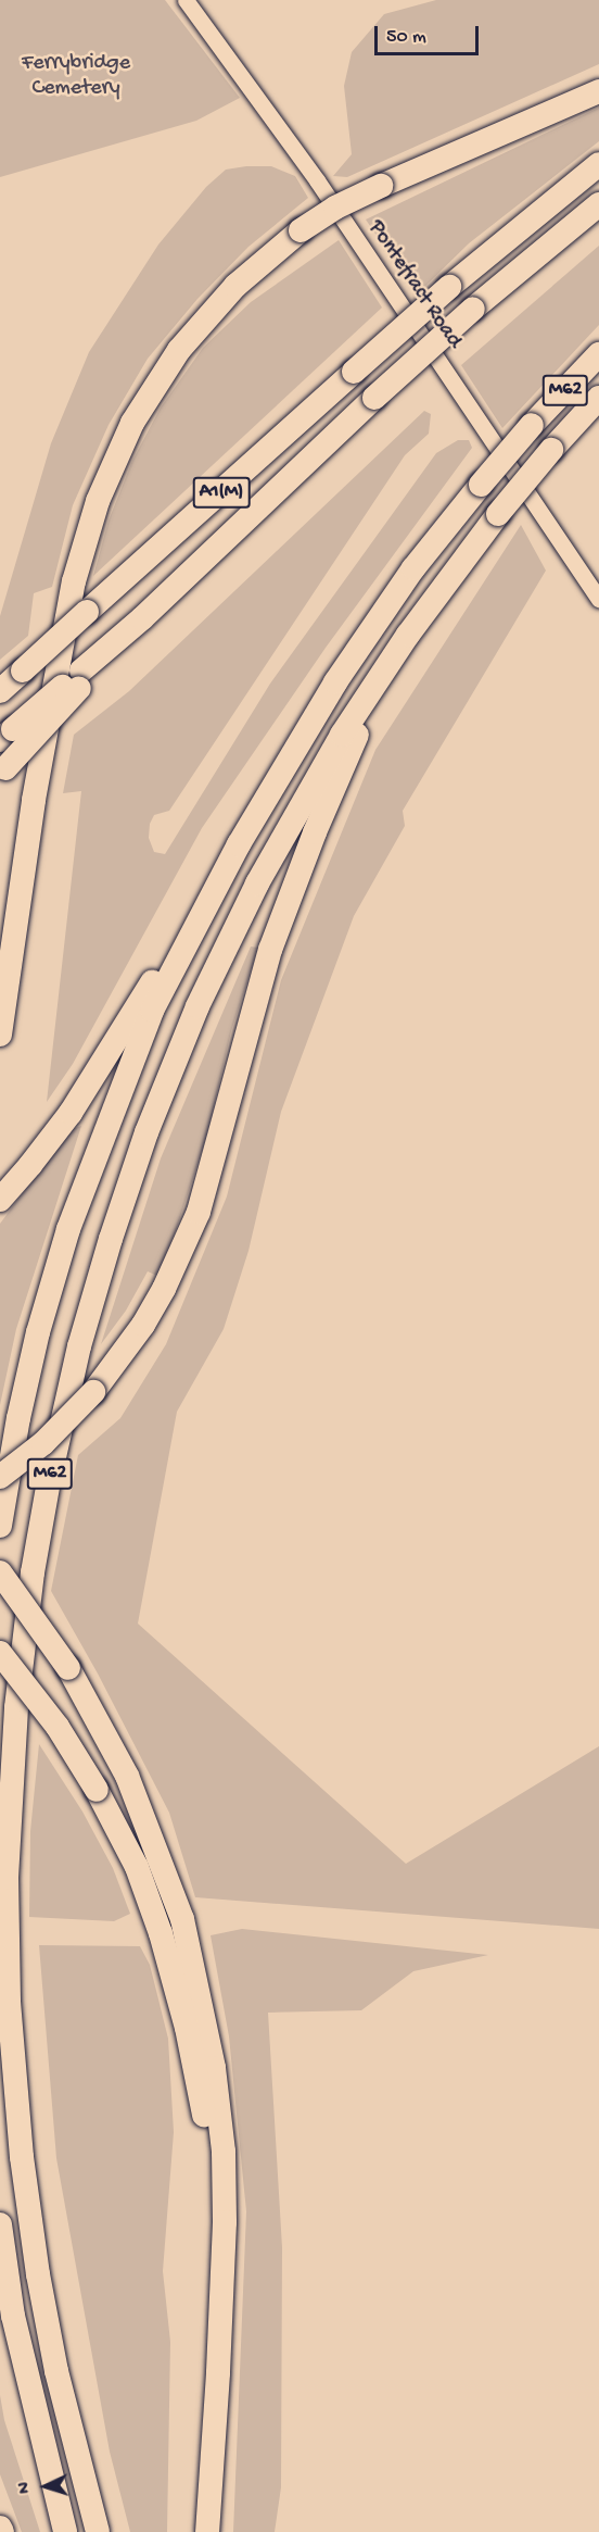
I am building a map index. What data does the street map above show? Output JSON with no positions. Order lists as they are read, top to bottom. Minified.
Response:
{"streets":{"highway":["M62","A1(M)"],"street":["Pontefract Road"]},"parks":["Ferrybridge Cemetery"],"scale_bar":"50 m","north":"left"}
